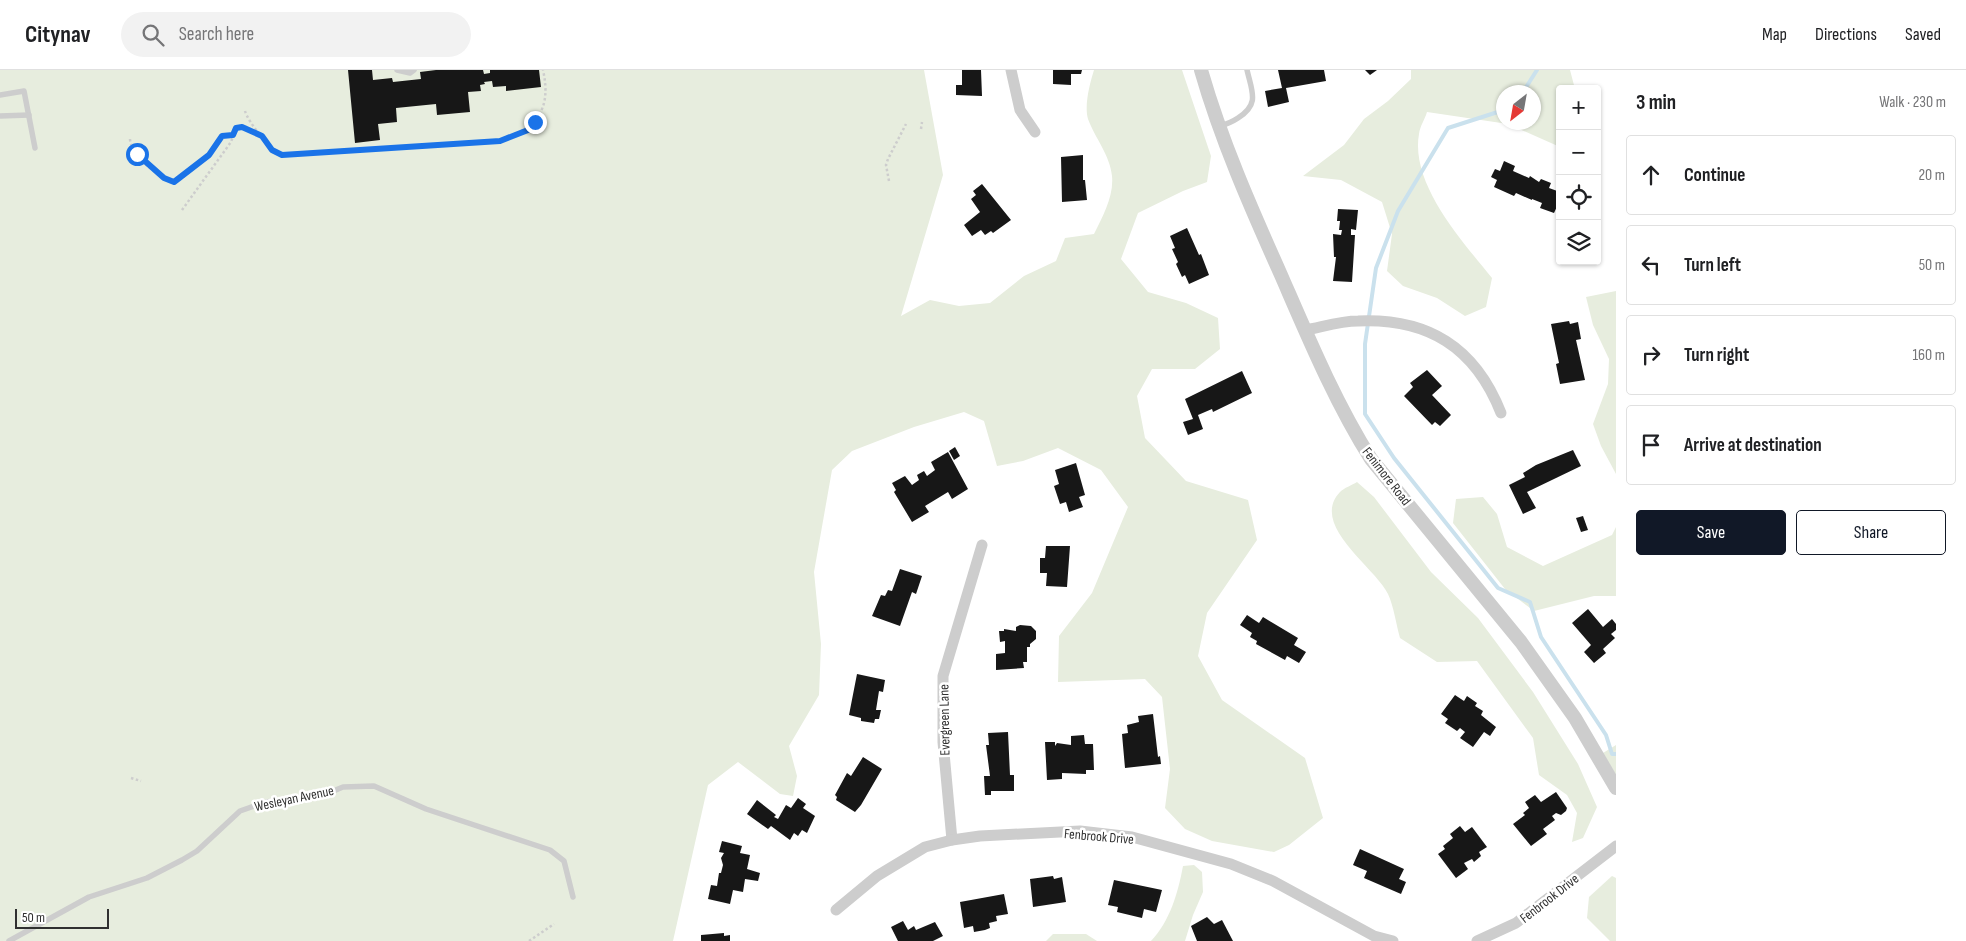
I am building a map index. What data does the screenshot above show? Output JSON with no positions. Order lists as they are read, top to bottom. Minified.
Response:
{"streets":{"street":["Fenimore Road","Evergreen Lane","Fenbrook Drive"],"lane":["Wesleyan Avenue"]},"crossings":[["Evergreen Lane","Fenbrook Drive"]],"scale_bar":"50 m","north":"bottom left","page":{"header":"Citynav","search":"Search here","nav":["Map","Directions","Saved"],"heading":["3 min","Walk · 230 m"],"map_buttons":["+","−"],"list":[["Continue","20 m"],["Turn left","50 m"],["Turn right","160 m"],"Arrive at destination"],"buttons":["Save","Share"],"scale":"50 m"}}
